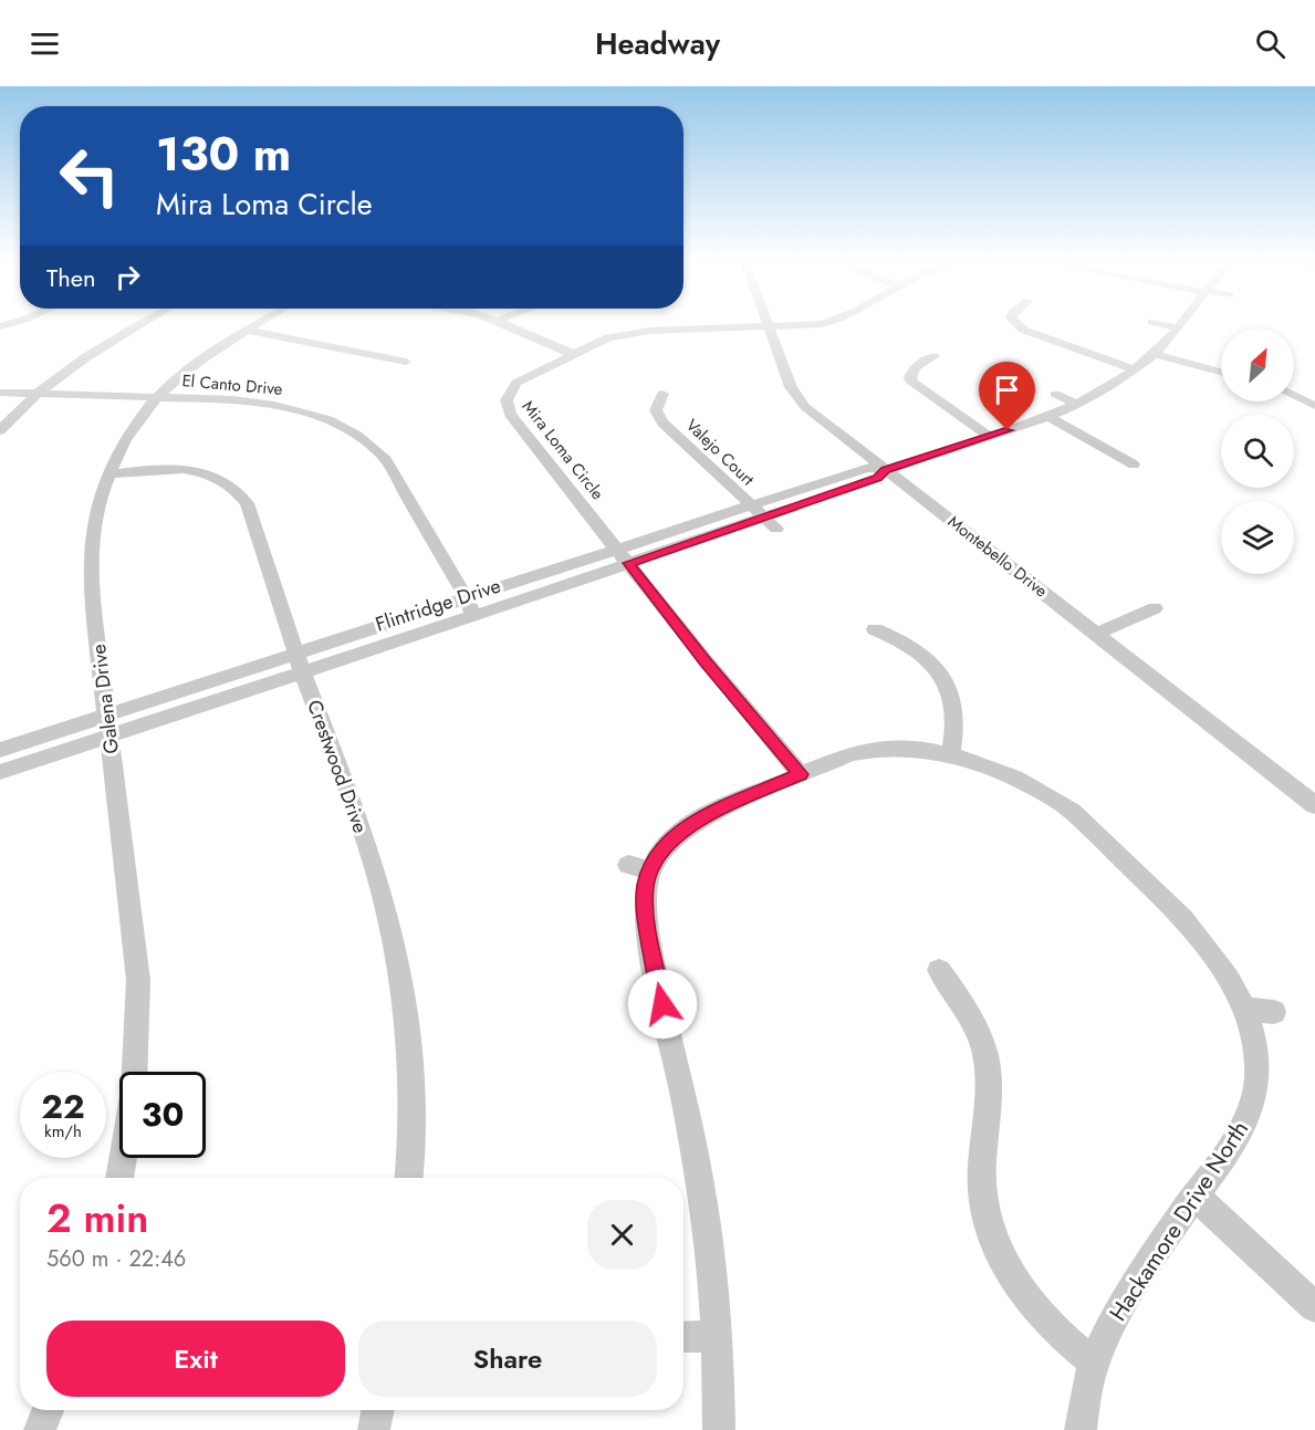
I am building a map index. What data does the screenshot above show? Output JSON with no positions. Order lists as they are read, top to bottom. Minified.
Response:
{"streets":{"street":["El Canto Drive","Mira Loma Circle","Valejo Court","Montebello Drive","Flintridge Drive","Galena Drive","Crestwood Drive","Hackamore Drive North"]},"crossings":[["El Canto Drive","Flintridge Drive"],["El Canto Drive","Galena Drive"],["Mira Loma Circle","Montebello Drive"],["Mira Loma Circle","Flintridge Drive"],["Mira Loma Circle","Hackamore Drive North"],["Valejo Court","Flintridge Drive"],["Montebello Drive","Flintridge Drive"],["Flintridge Drive","Galena Drive"],["Flintridge Drive","Crestwood Drive"],["Galena Drive","Crestwood Drive"]],"north":"top right","page":{"header":"Headway","turn":["130 m","Mira Loma Circle"],"then":"Then","speed":"22 km/h","limit":"30","heading":["2 min","560 m · 22:46"],"buttons":["Exit","Share"]}}
